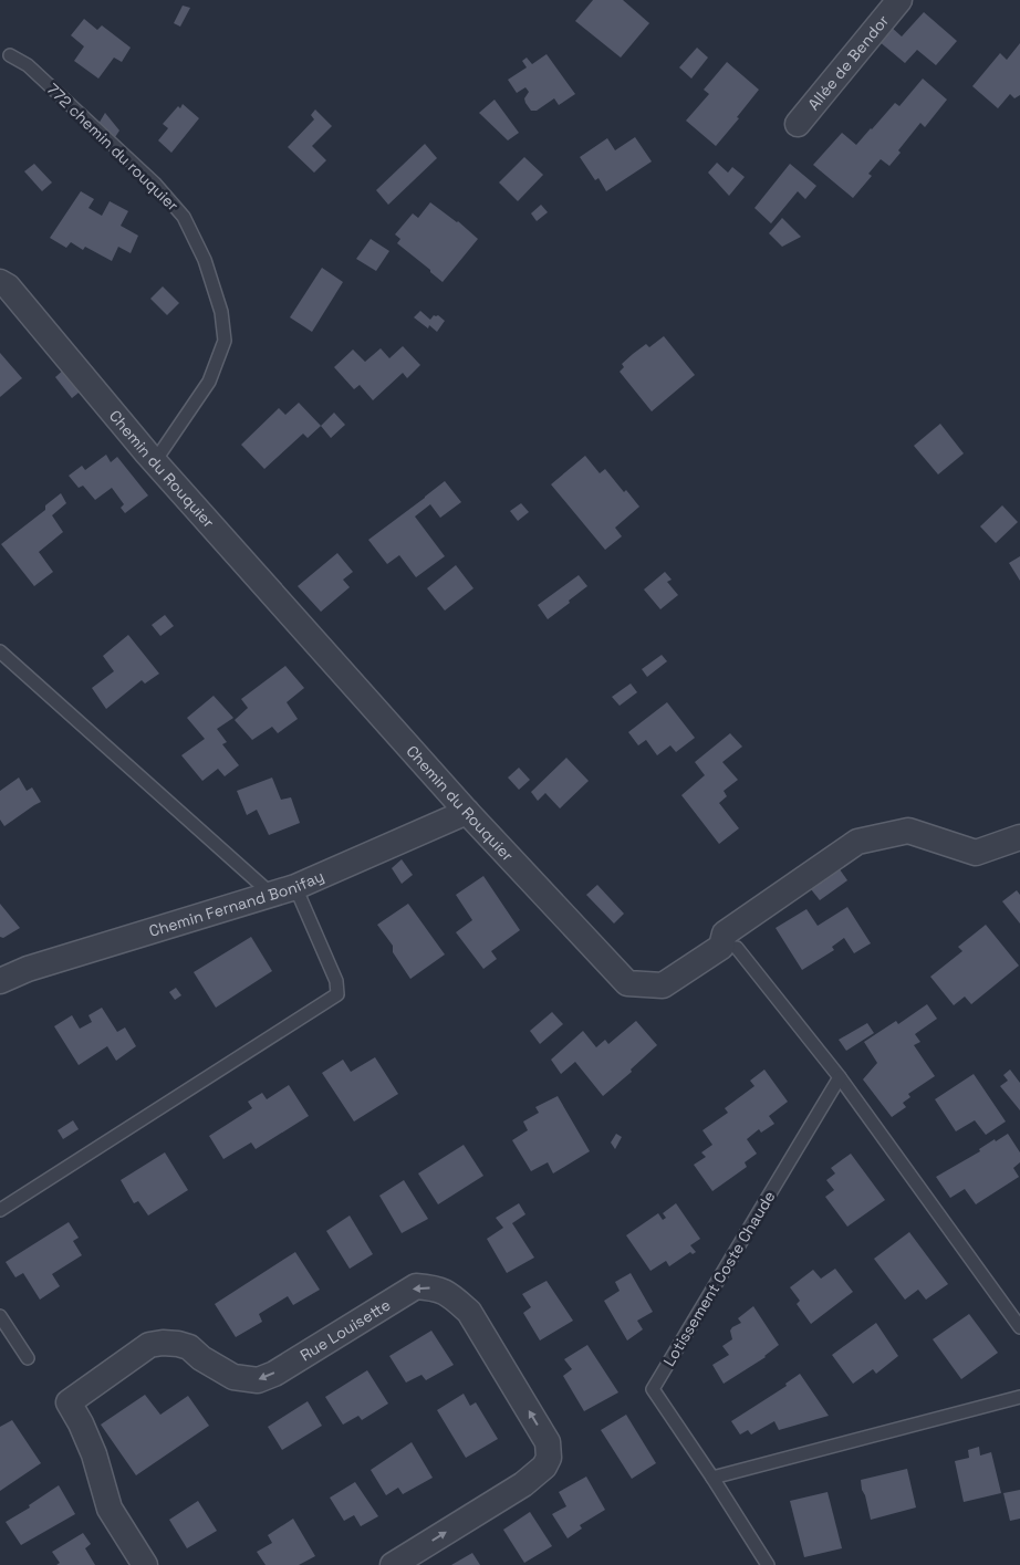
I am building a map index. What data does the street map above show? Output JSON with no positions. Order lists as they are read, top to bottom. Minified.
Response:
{"streets":{"street":["Allée de Bendor","Chemin du Rouquier","Chemin Fernand Bonifay","Rue Louisette"],"lane":["772 chemin du rouquier","Lotissement Coste Chaude"]},"crossings":[["772 chemin du rouquier","Chemin du Rouquier"],["Chemin du Rouquier","Chemin Fernand Bonifay"]]}
